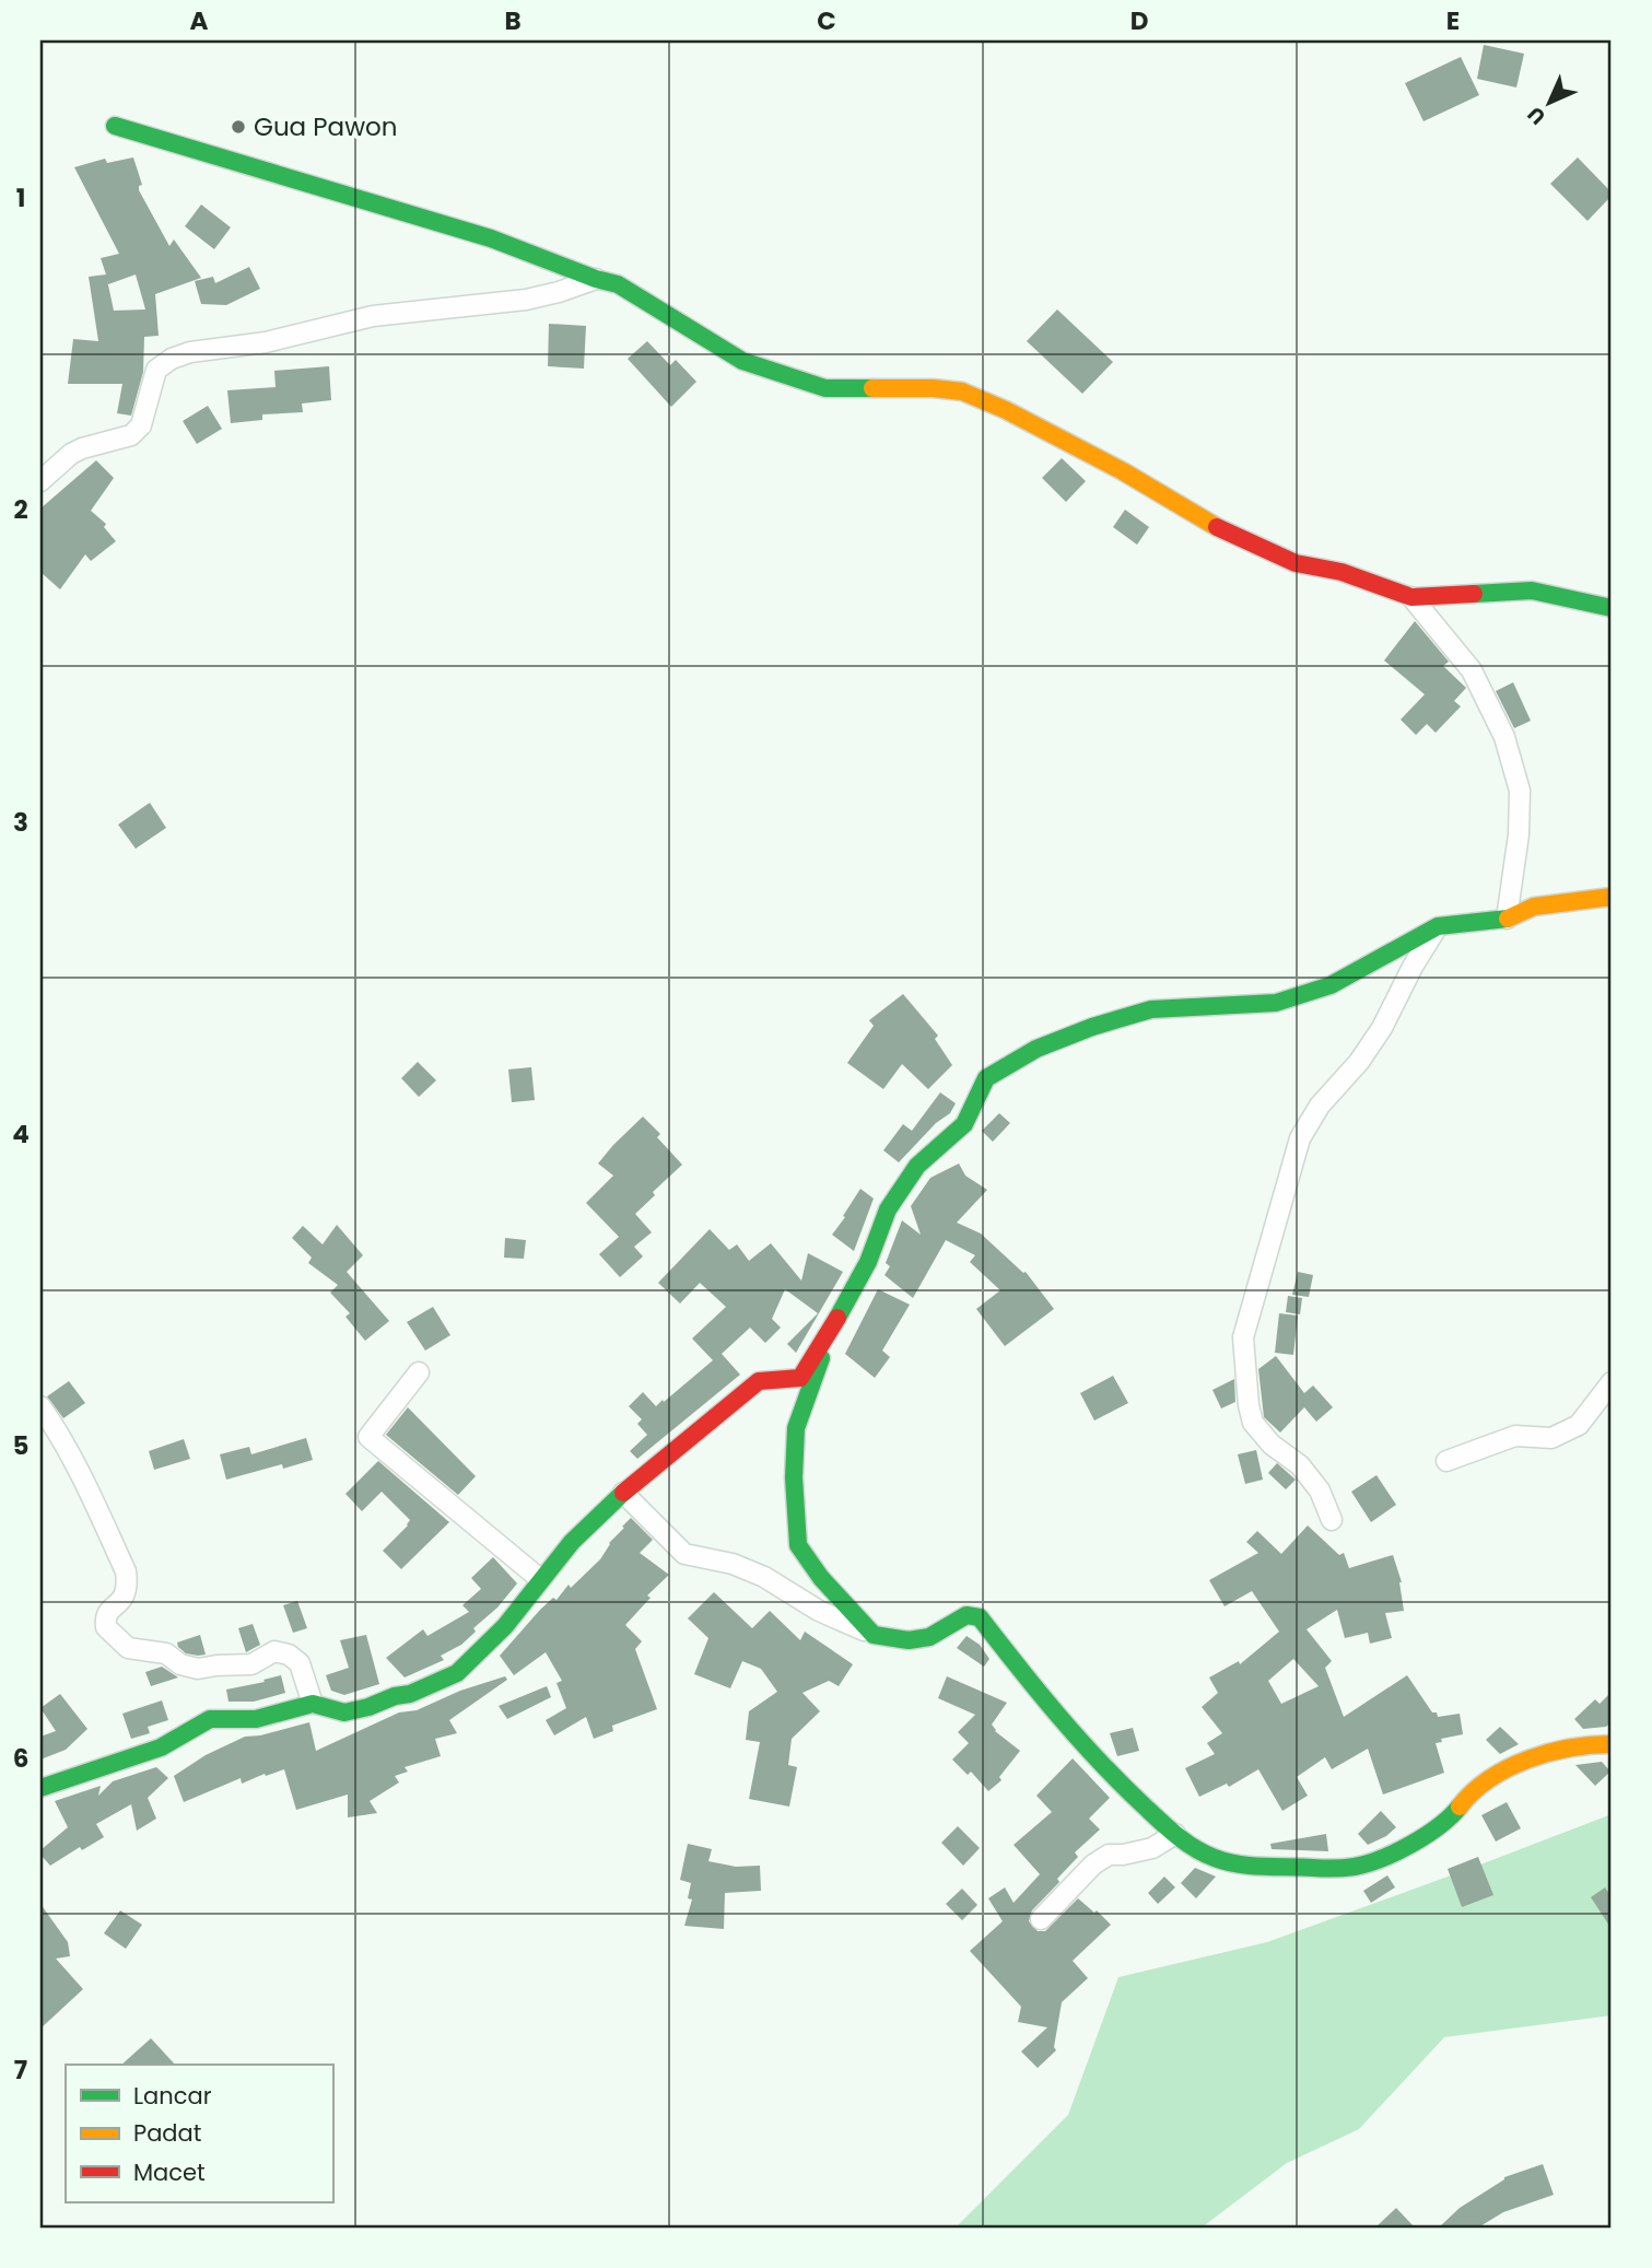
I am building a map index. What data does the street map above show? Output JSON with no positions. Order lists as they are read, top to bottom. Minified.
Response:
{"places":["Gua Pawon"],"legend":["Lancar","Padat","Macet"],"north":"bottom left","grid":{"columns":["A","B","C","D","E"],"rows":["1","2","3","4","5","6","7"]}}
